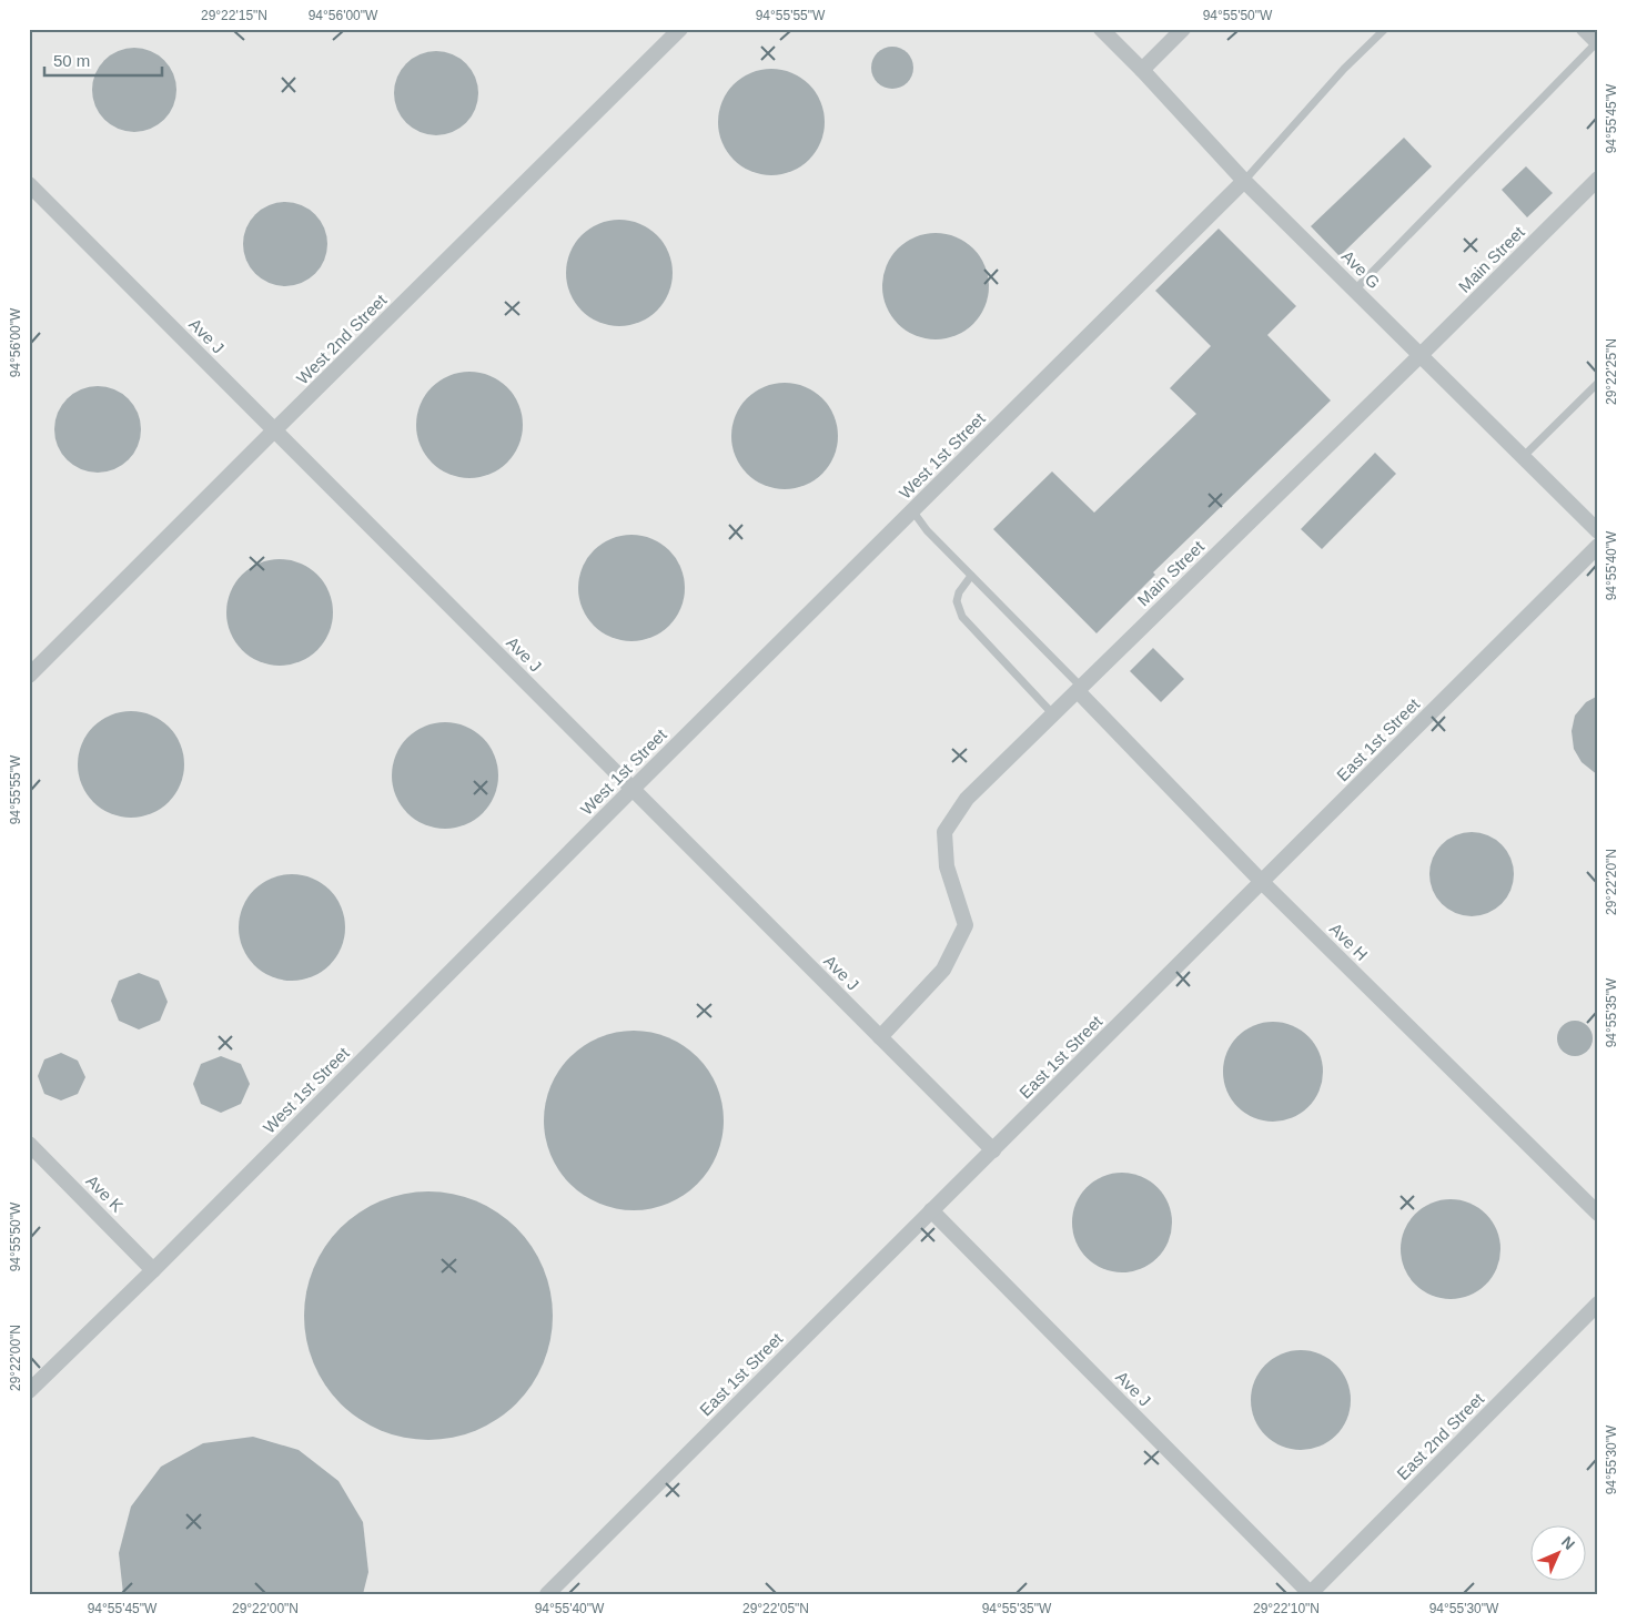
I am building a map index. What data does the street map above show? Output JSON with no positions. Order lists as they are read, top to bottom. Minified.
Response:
{"streets":{"street":["Main Street","Ave G","Ave J","West 2nd Street","West 1st Street","East 1st Street","Ave H","Ave K","East 2nd Street"]},"crossings":[["Main Street","Ave G"],["Main Street","Ave J"],["Main Street","Ave H"],["Ave G","West 1st Street"],["Ave J","West 2nd Street"],["Ave J","West 1st Street"],["Ave J","East 1st Street"],["Ave J","East 2nd Street"],["West 1st Street","Ave K"],["East 1st Street","Ave H"]],"scale_bar":"50 m","north":"top right","coordinates":["29°22'15\"N","94°56'00\"W","94°55'55\"W","94°55'50\"W","94°55'45\"W","29°22'25\"N","94°55'40\"W","29°22'20\"N","94°55'35\"W","29°22'00\"N","94°55'30\"W","29°22'05\"N","29°22'10\"N"]}
